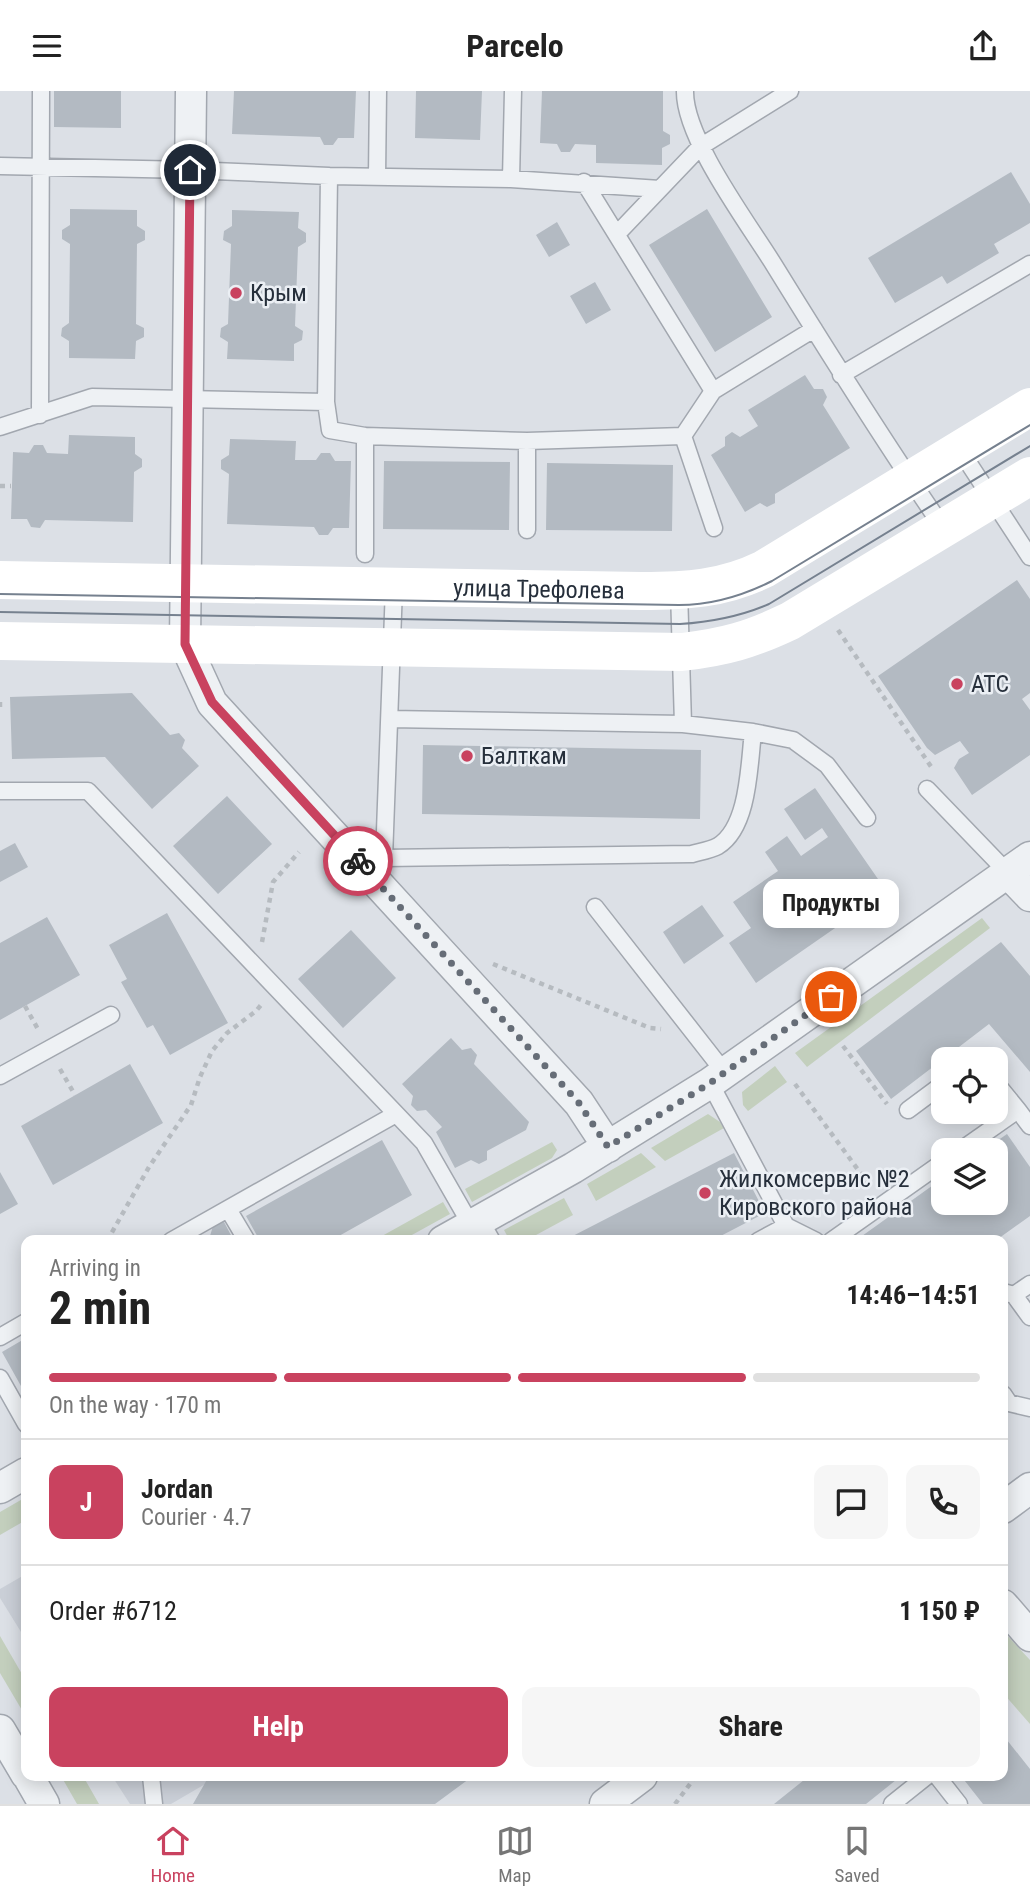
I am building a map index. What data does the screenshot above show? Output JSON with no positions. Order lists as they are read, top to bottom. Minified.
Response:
{"streets":{"main road":["улица Трефолева"]},"places":["Крым","АТС","Балткам","Продукты","Жилкомсервис №2 Кировского района"],"page":{"header":"Parcelo","bubble":"Продукты","heading":["2 min","Arriving in","14:46–14:51"],"panel":["Jordan","Courier · 4.7","Order #6712","1 150 ₽"],"bar":"On the way · 170 m","round":"J","buttons":["Help","Share"],"tabs":["Home","Map","Saved"]}}
